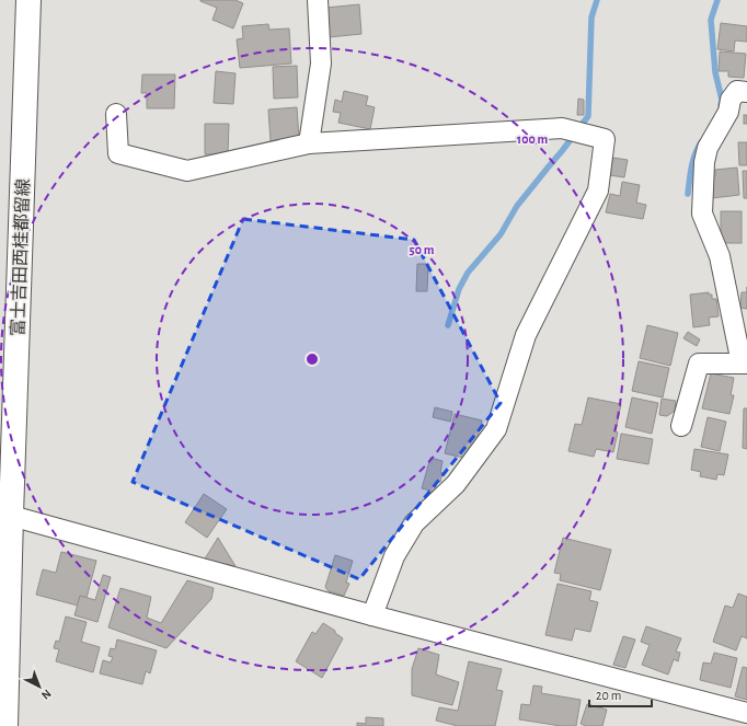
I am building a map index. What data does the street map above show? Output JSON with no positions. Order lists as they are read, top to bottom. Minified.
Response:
{"streets":{"main road":["富士吉田西桂都留線"]},"scale_bar":"20 m","north":"bottom right","rings":["100 m","50 m"]}
